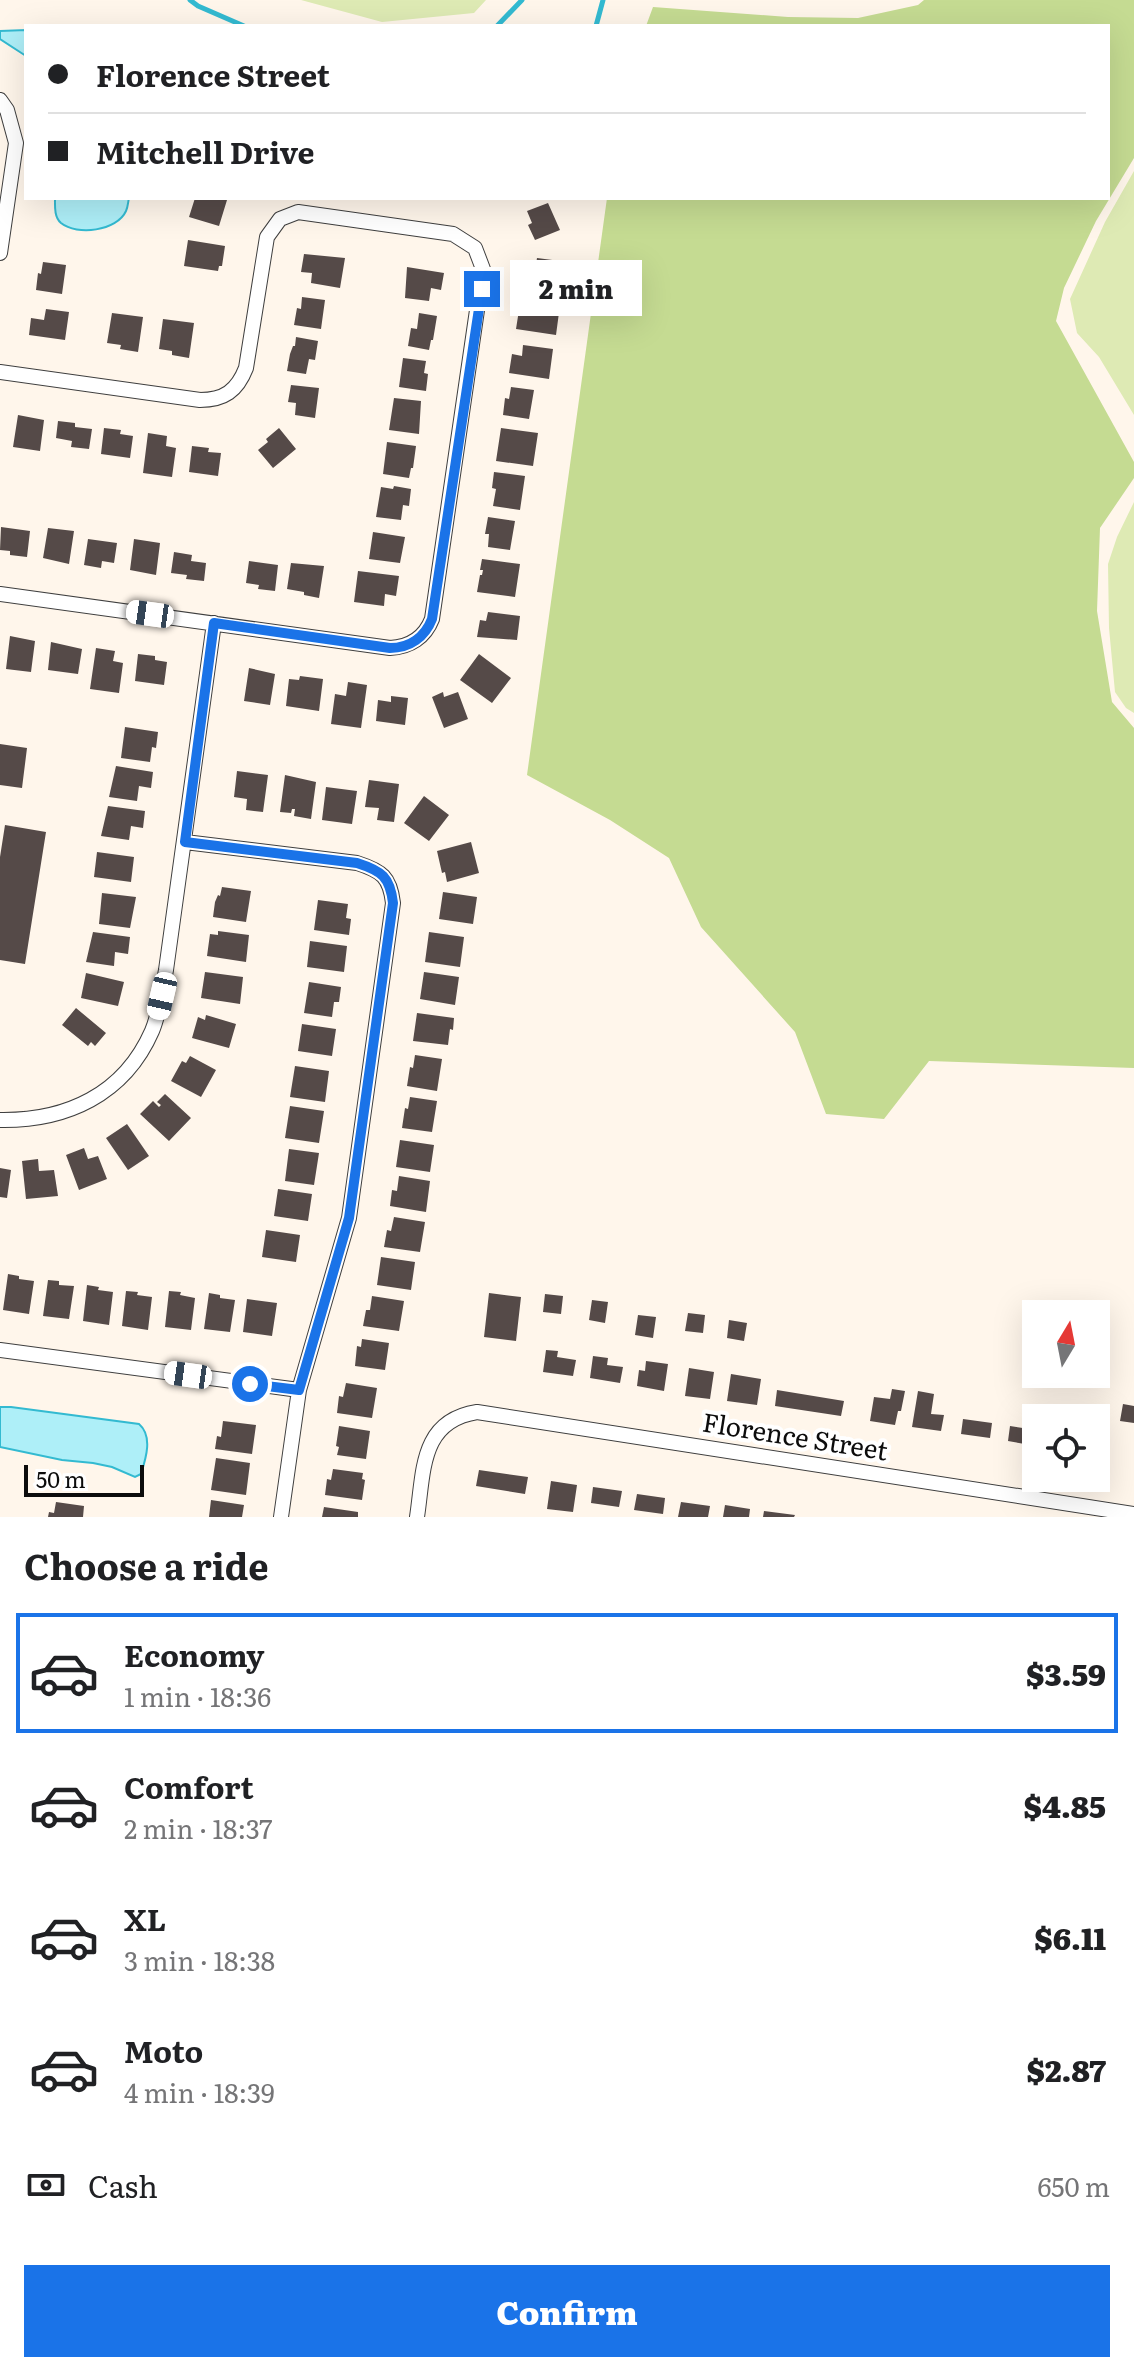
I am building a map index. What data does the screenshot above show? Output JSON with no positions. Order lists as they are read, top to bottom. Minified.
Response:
{"streets":{"street":["Florence Street"]},"scale_bar":"50 m","north":"top","page":{"banner":["Florence Street","Mitchell Drive"],"bubble":"2 min","scale":"50 m","heading":"Choose a ride","list":[{"name":"Economy","note":"1 min · 18:36","value":"$3.59"},{"name":"Comfort","note":"2 min · 18:37","value":"$4.85"},{"name":"XL","note":"3 min · 18:38","value":"$6.11"},{"name":"Moto","note":"4 min · 18:39","value":"$2.87"}],"pay":["Cash","650 m"],"buttons":"Confirm"}}
